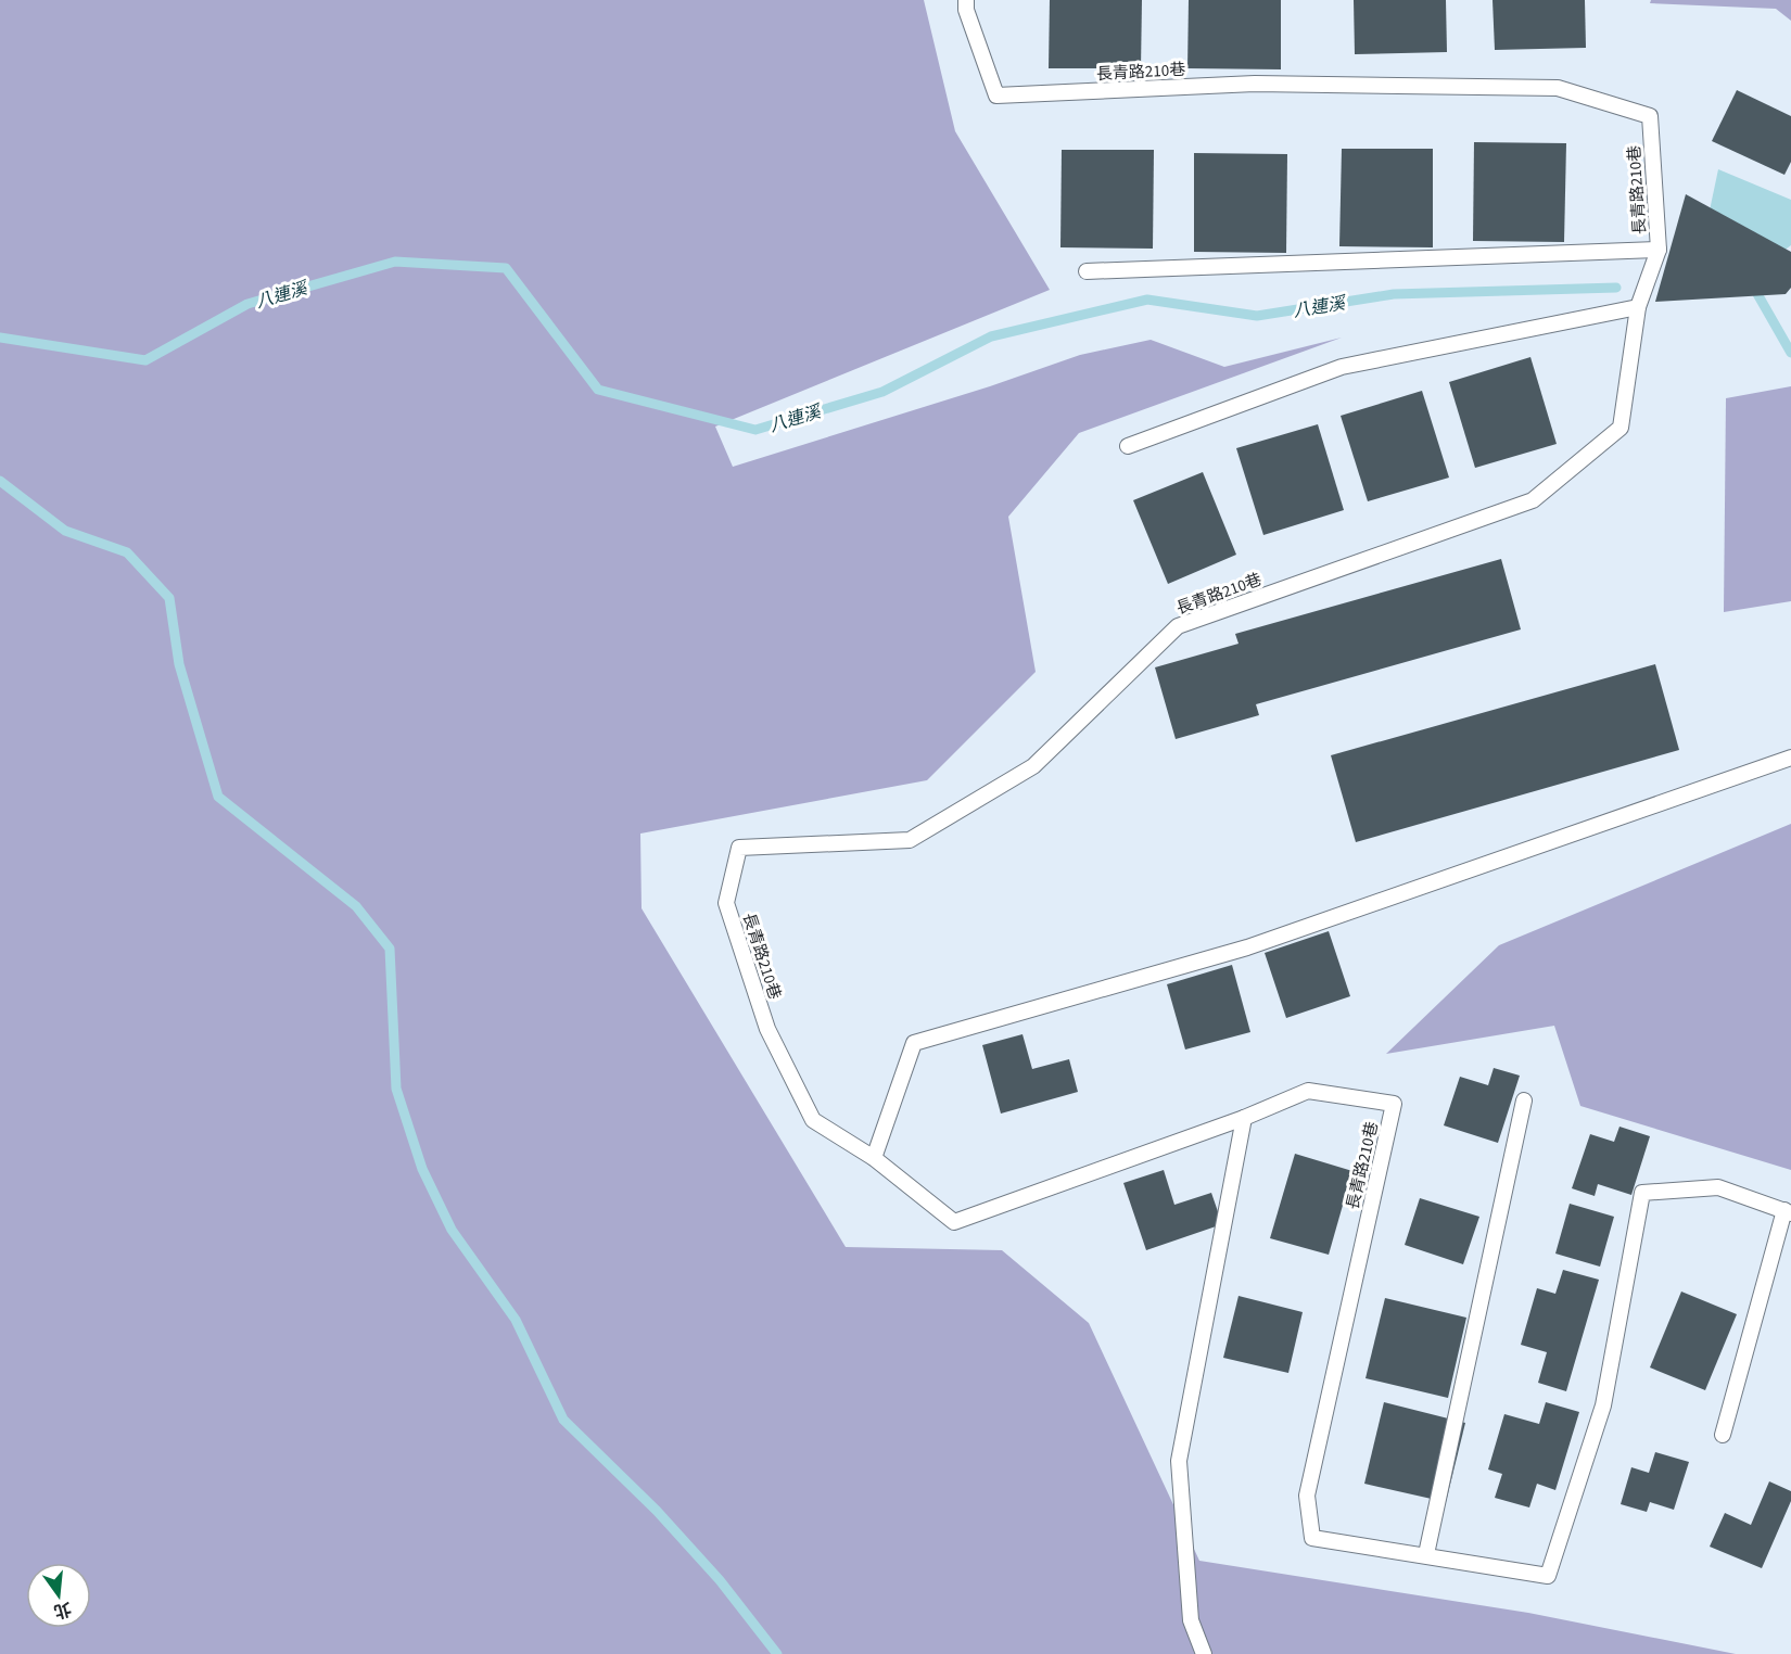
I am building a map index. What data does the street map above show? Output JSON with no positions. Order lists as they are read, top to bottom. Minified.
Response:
{"streets":{"lane":["長青路210巷"]},"water":["八連溪"],"north":"bottom"}
